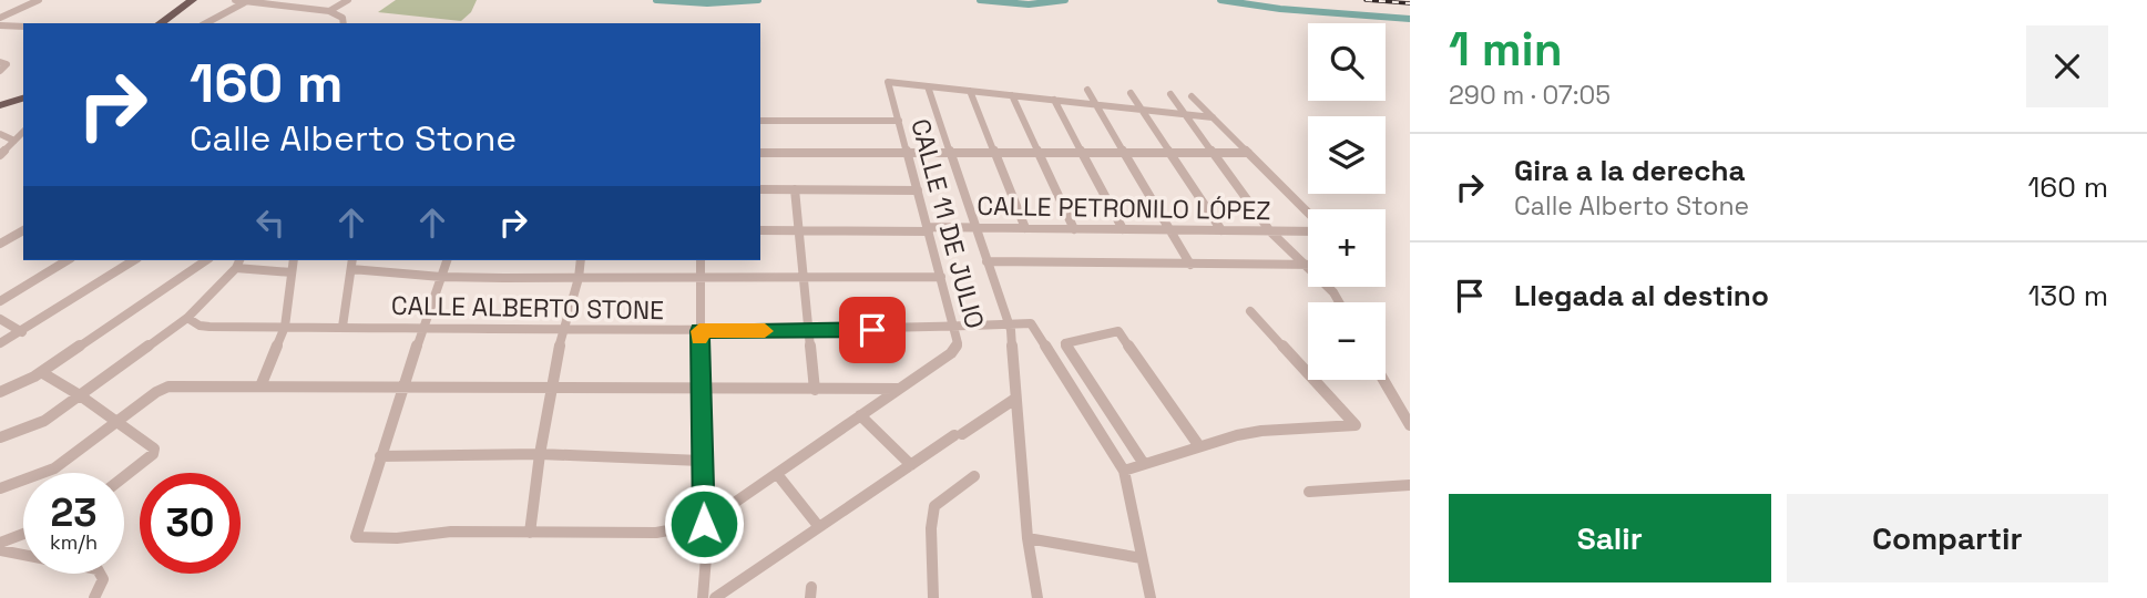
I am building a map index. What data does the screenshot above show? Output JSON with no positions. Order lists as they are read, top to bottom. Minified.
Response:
{"streets":{"street":["CALLE PETRONILO LÓPEZ","CALLE 11 DE JULIO","CALLE ALBERTO STONE"]},"crossings":[["CALLE PETRONILO LÓPEZ","CALLE 11 DE JULIO"],["CALLE 11 DE JULIO","CALLE ALBERTO STONE"]],"page":{"heading":["1 min","290 m · 07:05"],"map_buttons":["+","−"],"turn":["160 m","Calle Alberto Stone"],"list":[{"name":"Gira a la derecha","note":"Calle Alberto Stone","value":"160 m"},{"name":"Llegada al destino","value":"130 m"}],"speed":"23 km/h","limit":"30","buttons":["Salir","Compartir"]}}
